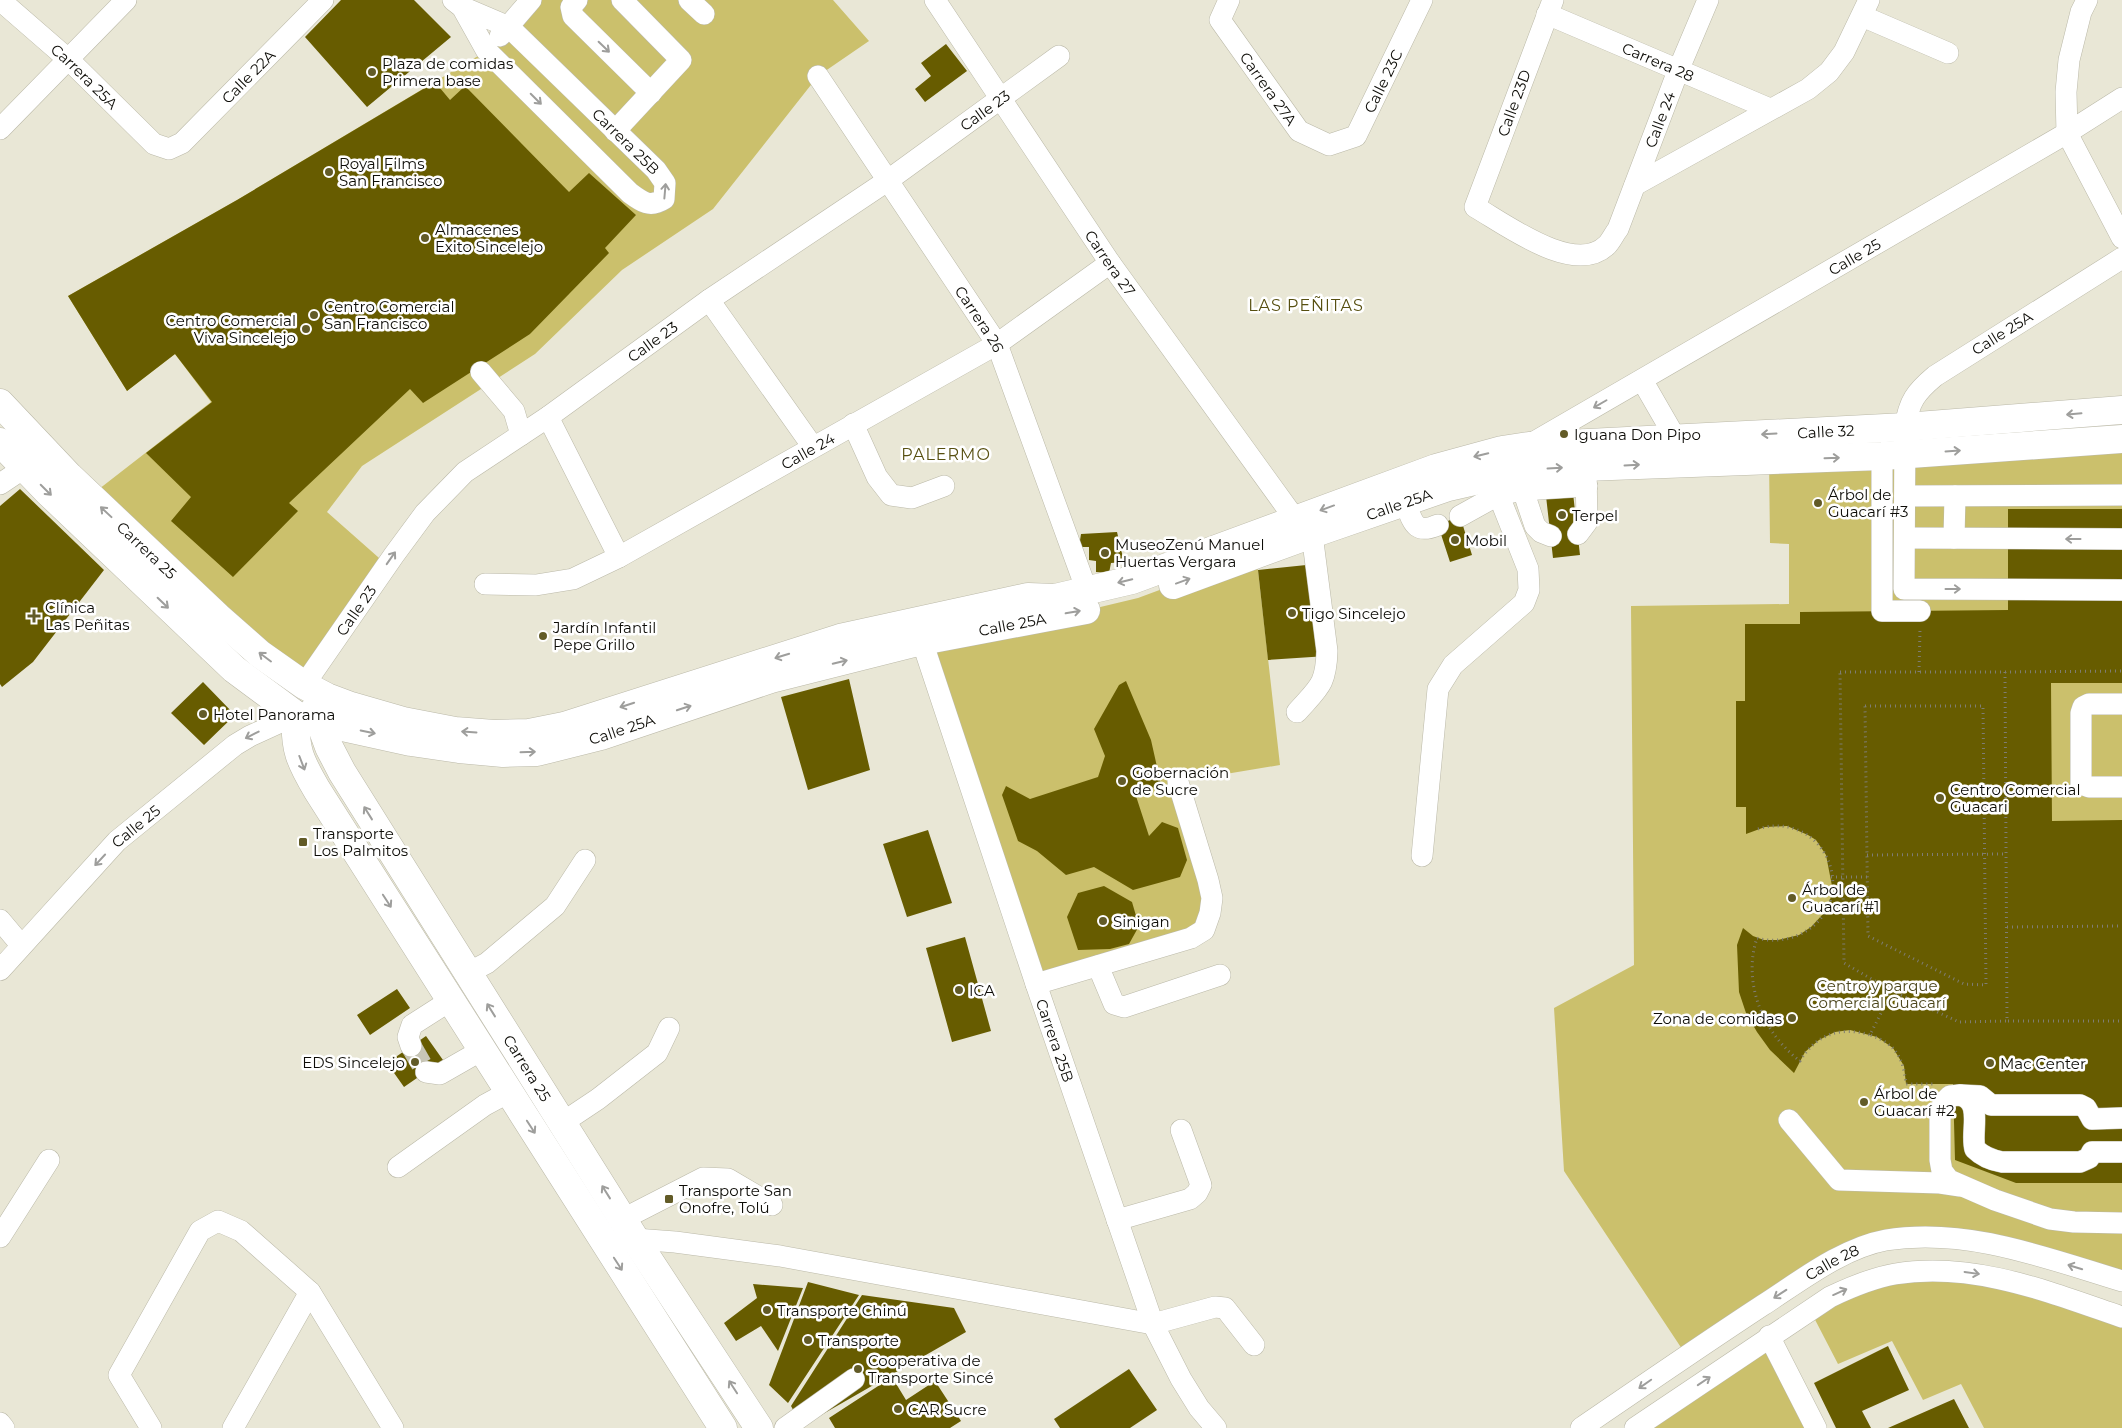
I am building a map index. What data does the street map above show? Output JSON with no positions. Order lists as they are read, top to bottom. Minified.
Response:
{"streets":{"main road":["Calle 25A","Calle 32","Carrera 25"],"street":["Carrera 28","Carrera 25A","Calle 22A","Calle 23C","Carrera 27A","Calle 23D","Calle 23","Calle 24","Carrera 25B","Calle 25","Carrera 27","Carrera 26","Calle 28"]},"crossings":[["Carrera 28","Calle 23D"],["Carrera 28","Calle 24"],["Carrera 25A","Calle 22A"],["Calle 23C","Carrera 27A"],["Calle 23D","Calle 24"],["Calle 23","Carrera 27"],["Calle 23","Carrera 26"],["Calle 23","Calle 25A"],["Calle 23","Carrera 25"],["Calle 24","Carrera 27"],["Calle 24","Carrera 26"],["Carrera 25B","Calle 25A"],["Calle 25","Calle 25A"],["Calle 25","Calle 32"],["Calle 25","Carrera 25"],["Carrera 27","Calle 25A"],["Carrera 26","Calle 25A"],["Calle 25A","Calle 32"],["Calle 25A","Carrera 25"]],"one_way":["Calle 25"],"districts":["LAS PEÑITAS","PALERMO"],"parks":["Centro y parque Comercial Guacarí"],"places":{"other":["Plaza de comidas Primera base","Royal Films San Francisco","Almacenes Exito Sincelejo","Centro Comercial San Francisco","Centro Comercial Viva Sincelejo","Iguana Don Pipo","Árbol de Guacarí #3","Terpel","Mobil","MuseoZenú Manuel Huertas Vergara","Tigo Sincelejo","Jardín Infantil Pepe Grillo","Hotel Panorama","Gobernación de Sucre","Centro Comercial Guacari","Árbol de Guacarí #1","Sinigan","ICA","Zona de comidas","EDS Sincelejo","Mac Center","Árbol de Guacarí #2","Transporte Chinú","Transporte","Cooperativa de Transporte Sincé","CAR Sucre"],"health":["Clínica Las Peñitas"],"transit":["Transporte Los Palmitos","Transporte San Onofre, Tolú"]}}
